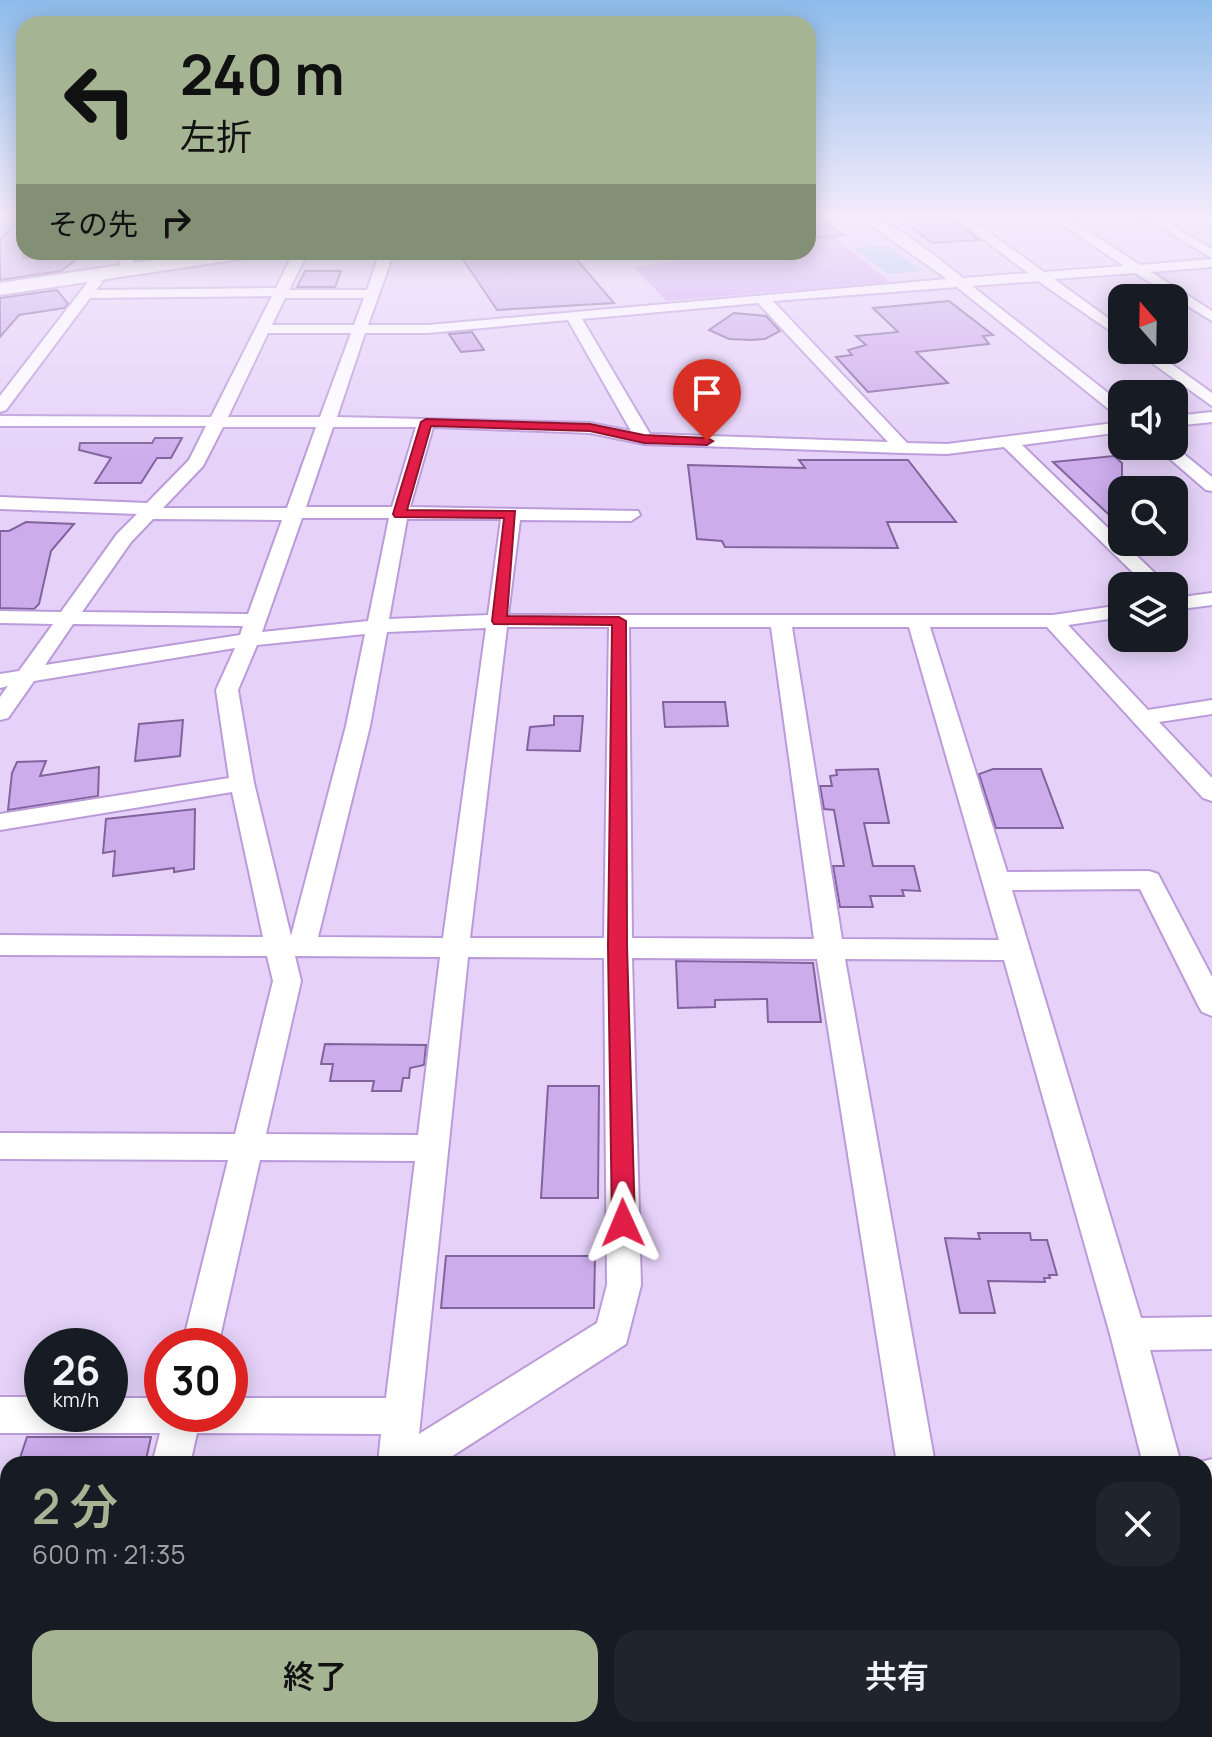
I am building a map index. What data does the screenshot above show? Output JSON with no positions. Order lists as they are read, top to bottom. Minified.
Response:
{"north":"top","page":{"turn":["240 m","左折"],"then":"その先","speed":"26 km/h","limit":"30","heading":["2 分","600 m · 21:35"],"buttons":["終了","共有"]}}
